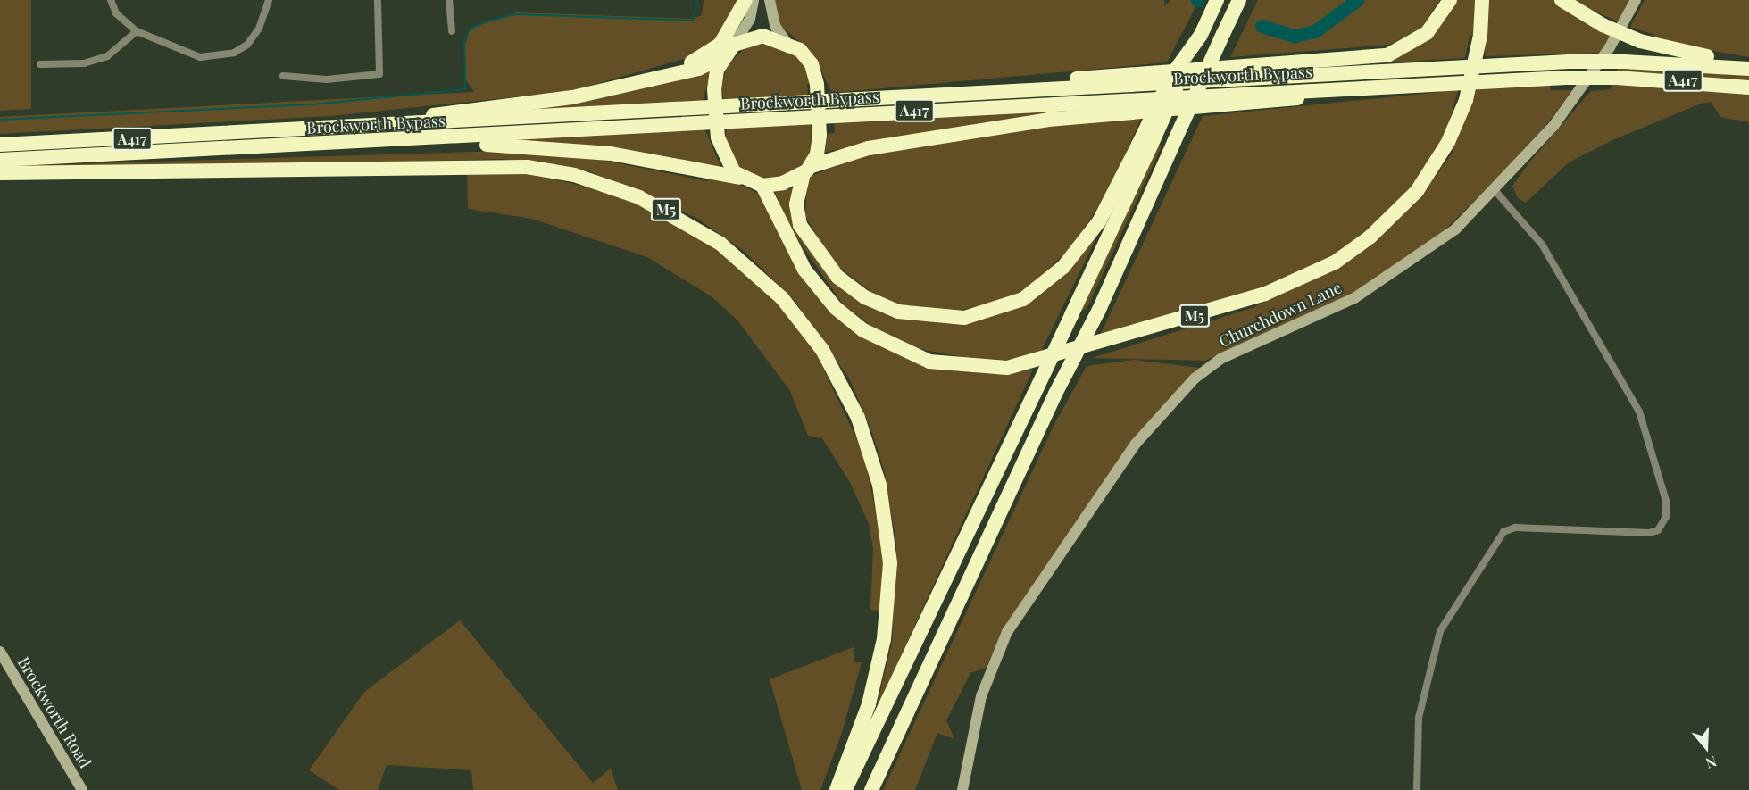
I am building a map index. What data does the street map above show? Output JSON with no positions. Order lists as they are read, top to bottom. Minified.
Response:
{"streets":{"highway":["Brockworth Bypass","A417","M5"],"street":["Churchdown Lane","Brockworth Road"]},"north":"bottom"}
